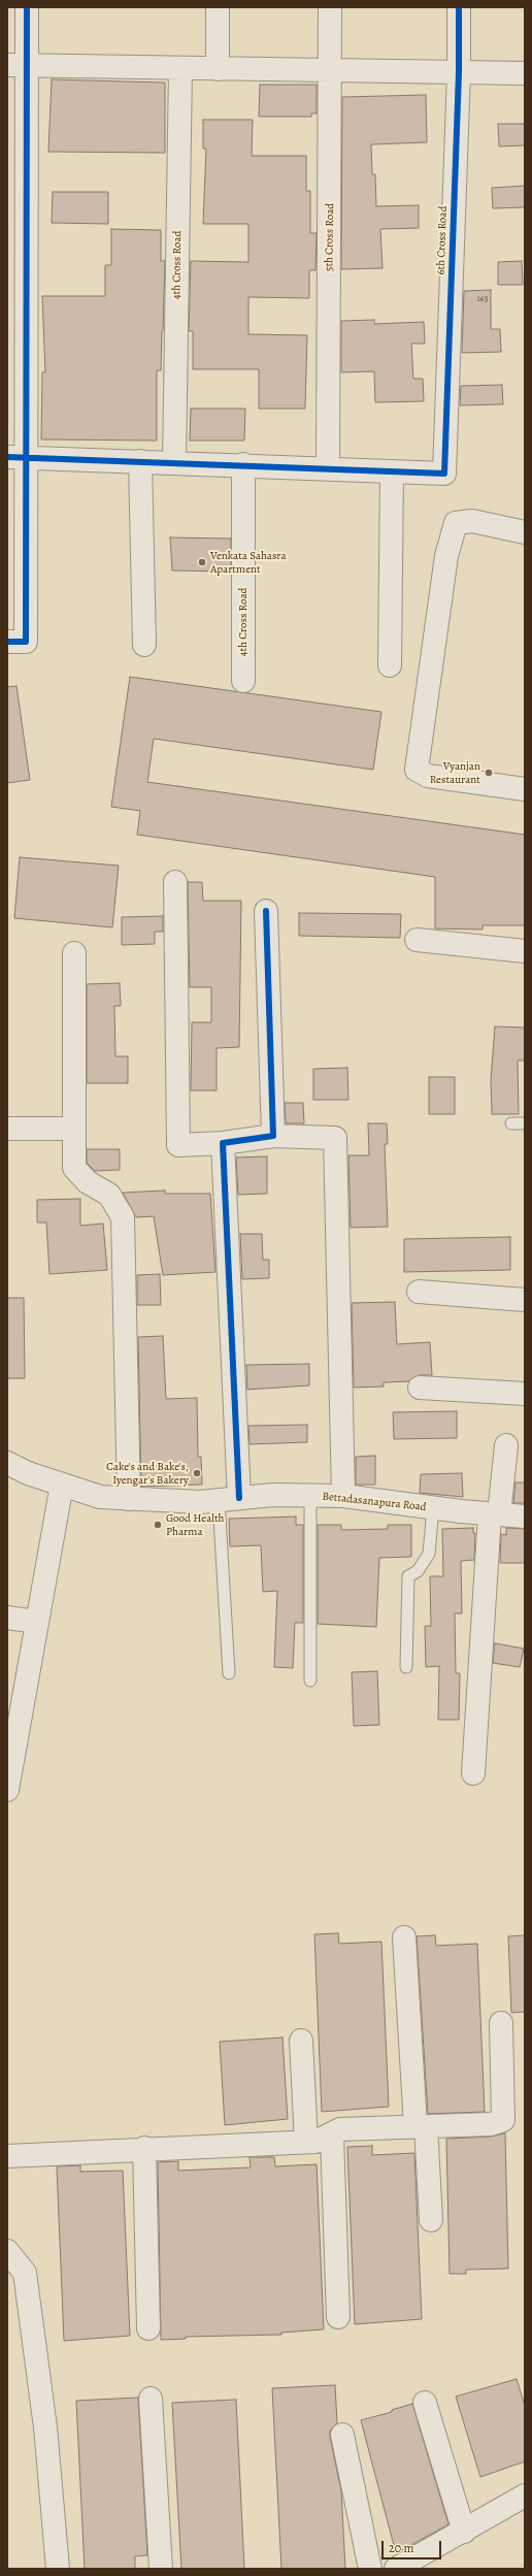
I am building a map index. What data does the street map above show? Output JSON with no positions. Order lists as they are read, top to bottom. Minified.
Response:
{"streets":{"street":["5th Cross Road","6th Cross Road","4th Cross Road","Bettadasanapura Road"]},"places":["Venkata Sahasra Apartment","Vyanjan Restaurant","Cake's and Bake's, Iyengar's Bakery","Good Health Pharma"],"house_numbers":["163"],"scale_bar":"20 m"}
